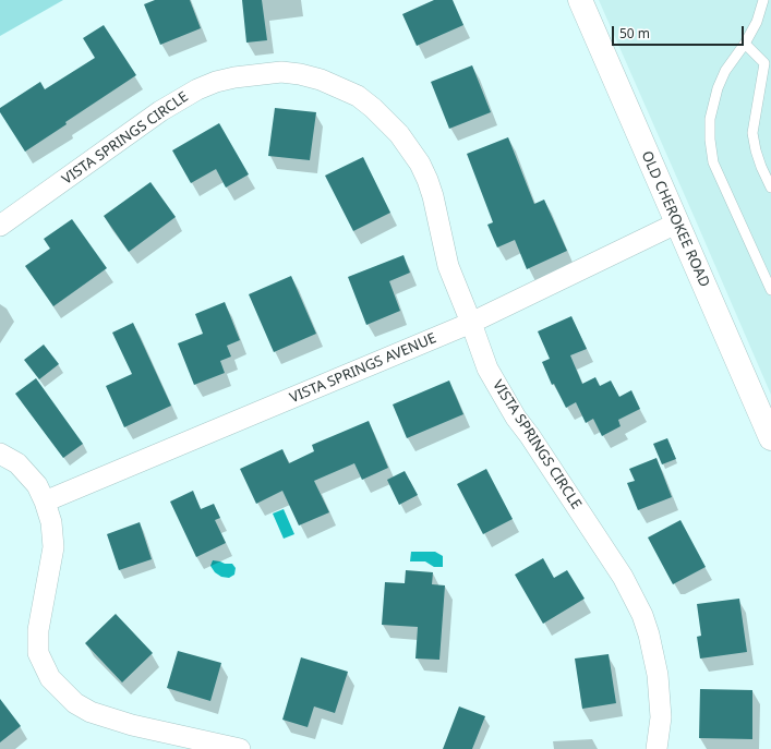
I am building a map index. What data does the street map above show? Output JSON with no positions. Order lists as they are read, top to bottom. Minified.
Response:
{"streets":{"street":["VISTA SPRINGS CIRCLE","OLD CHEROKEE ROAD","VISTA SPRINGS AVENUE"]},"crossings":[["VISTA SPRINGS CIRCLE","VISTA SPRINGS AVENUE"],["OLD CHEROKEE ROAD","VISTA SPRINGS AVENUE"]],"scale_bar":"50 m"}
